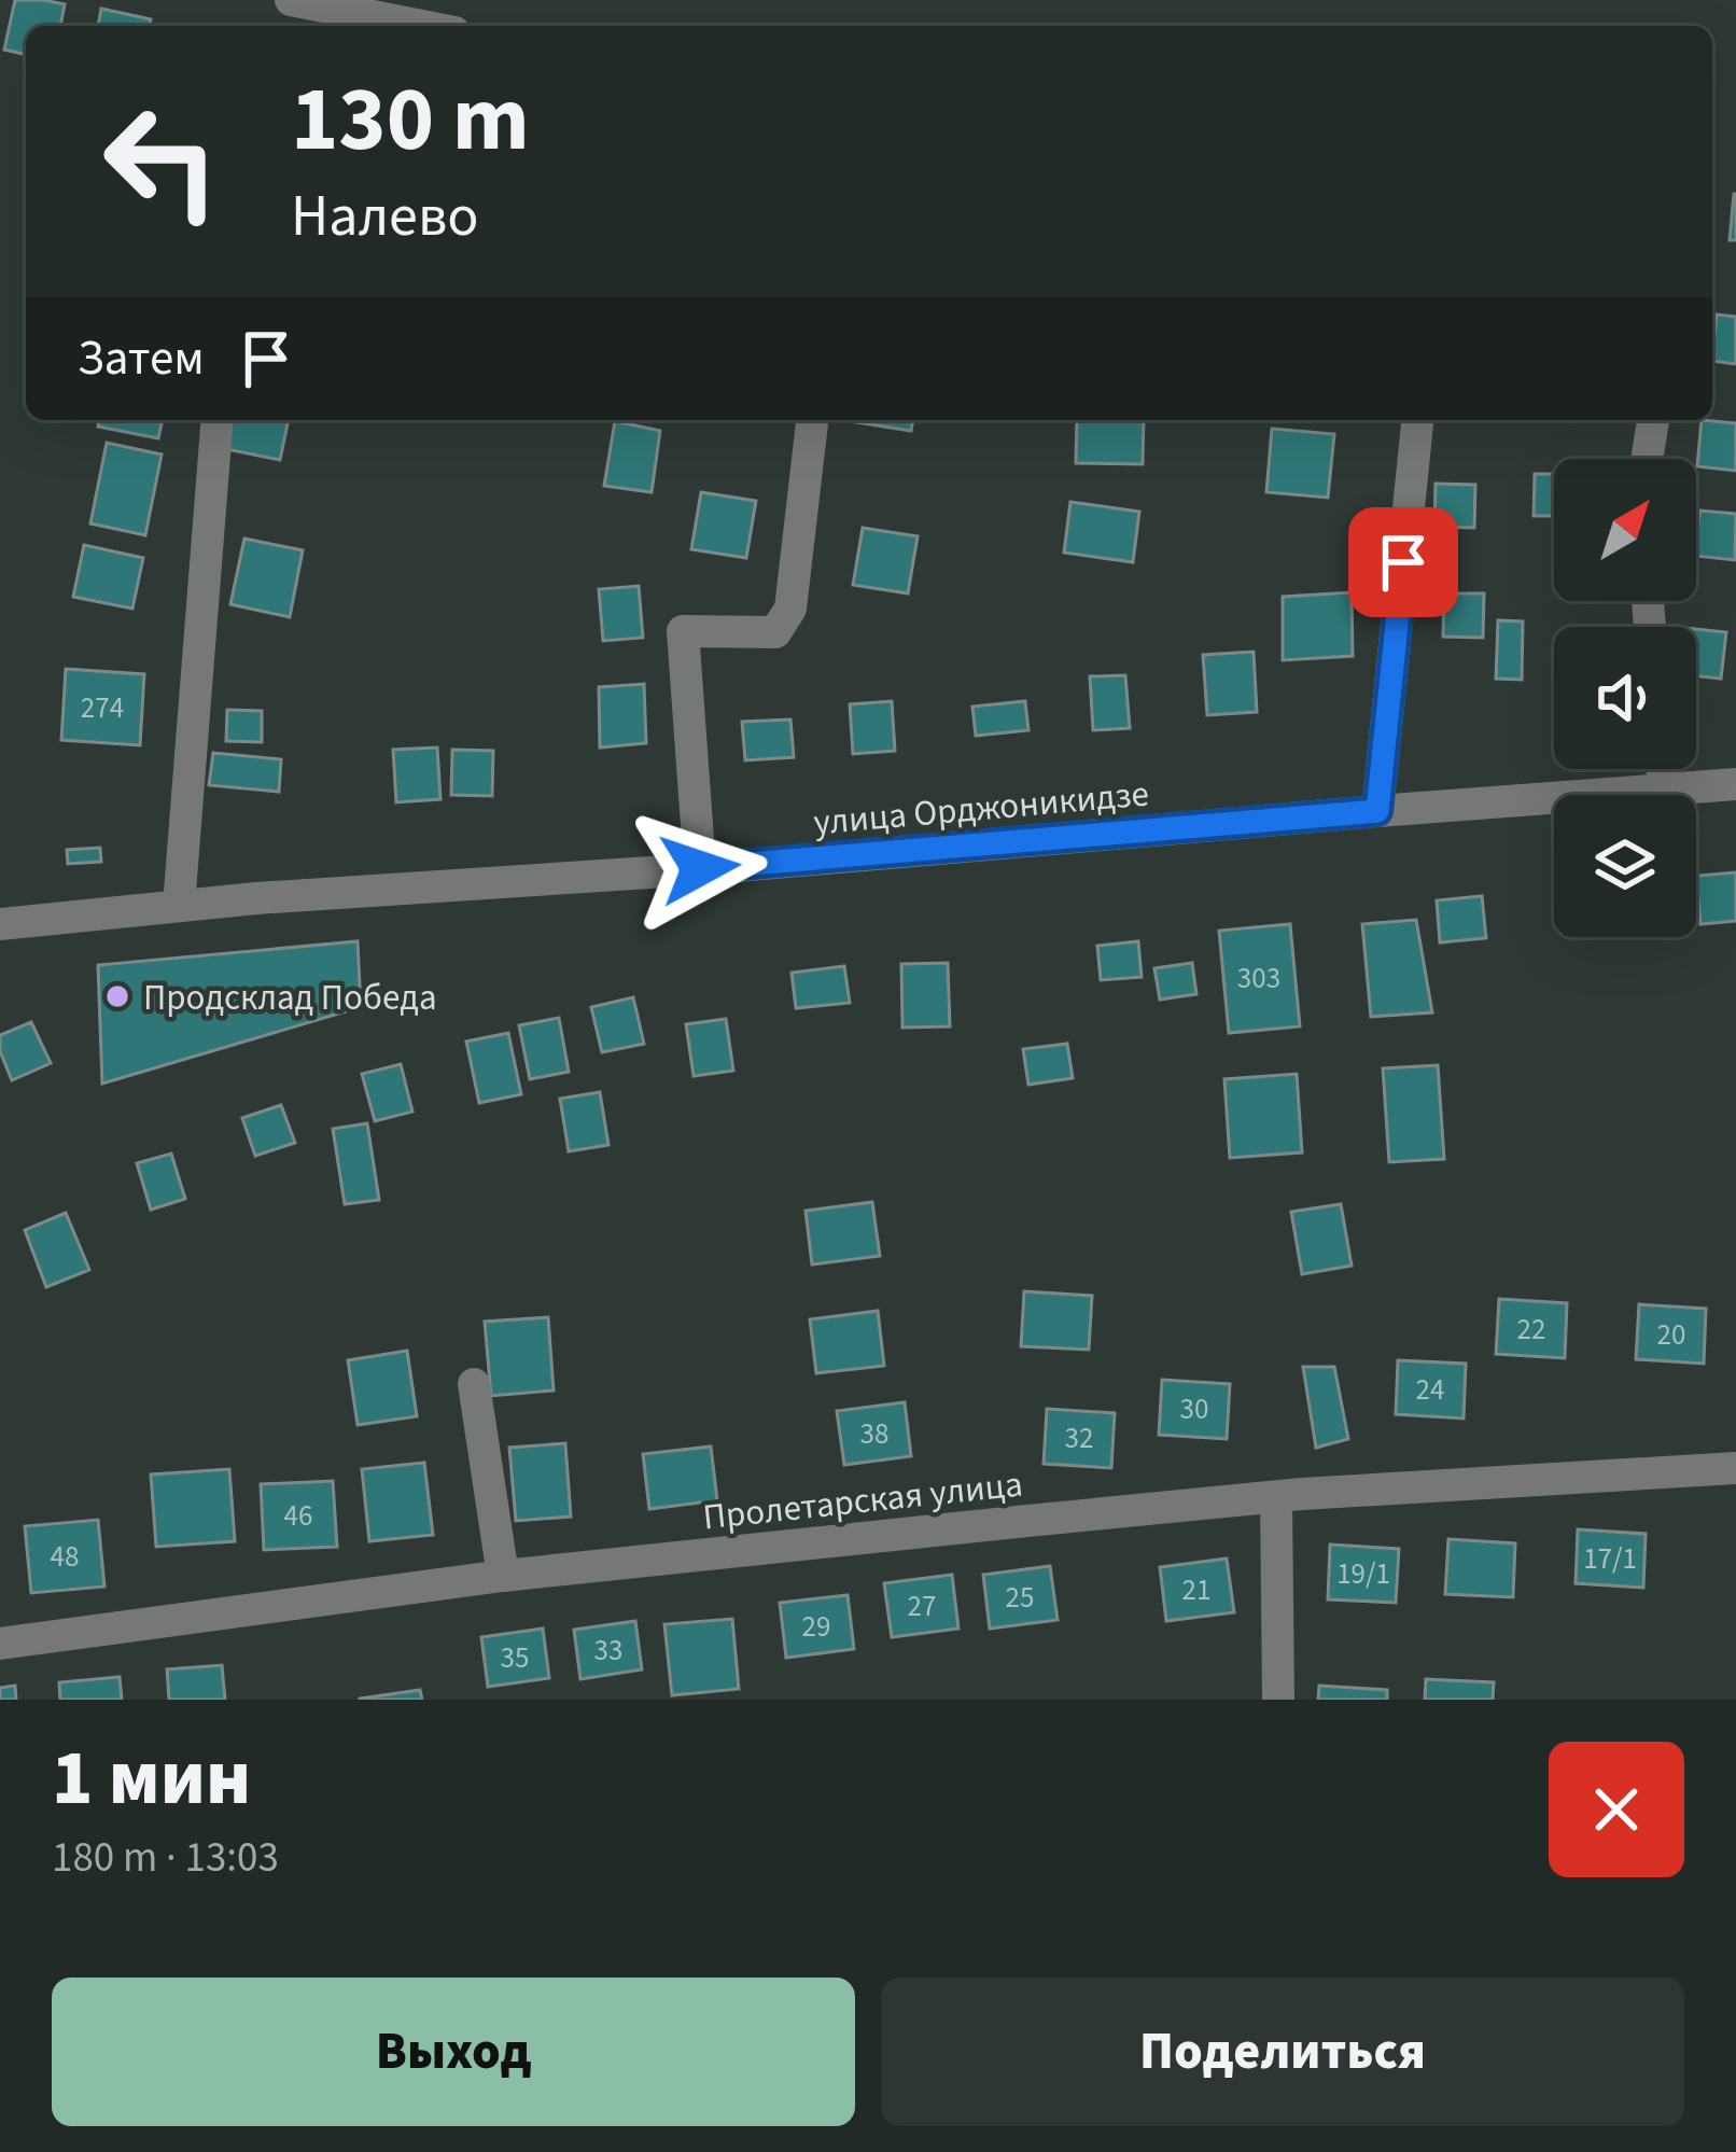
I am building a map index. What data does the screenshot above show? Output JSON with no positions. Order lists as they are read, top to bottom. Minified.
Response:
{"streets":{"street":["улица Орджоникидзе","Пролетарская улица"]},"places":["Продсклад Победа"],"house_numbers":["274","303","22","20","24","30","38","32","46","48","17/1","19/1","21","25","27","29","33","35"],"north":"top right","page":{"turn":["130 m","Налево"],"then":"Затем","heading":["1 мин","180 m · 13:03"],"buttons":["Выход","Поделиться"]}}
